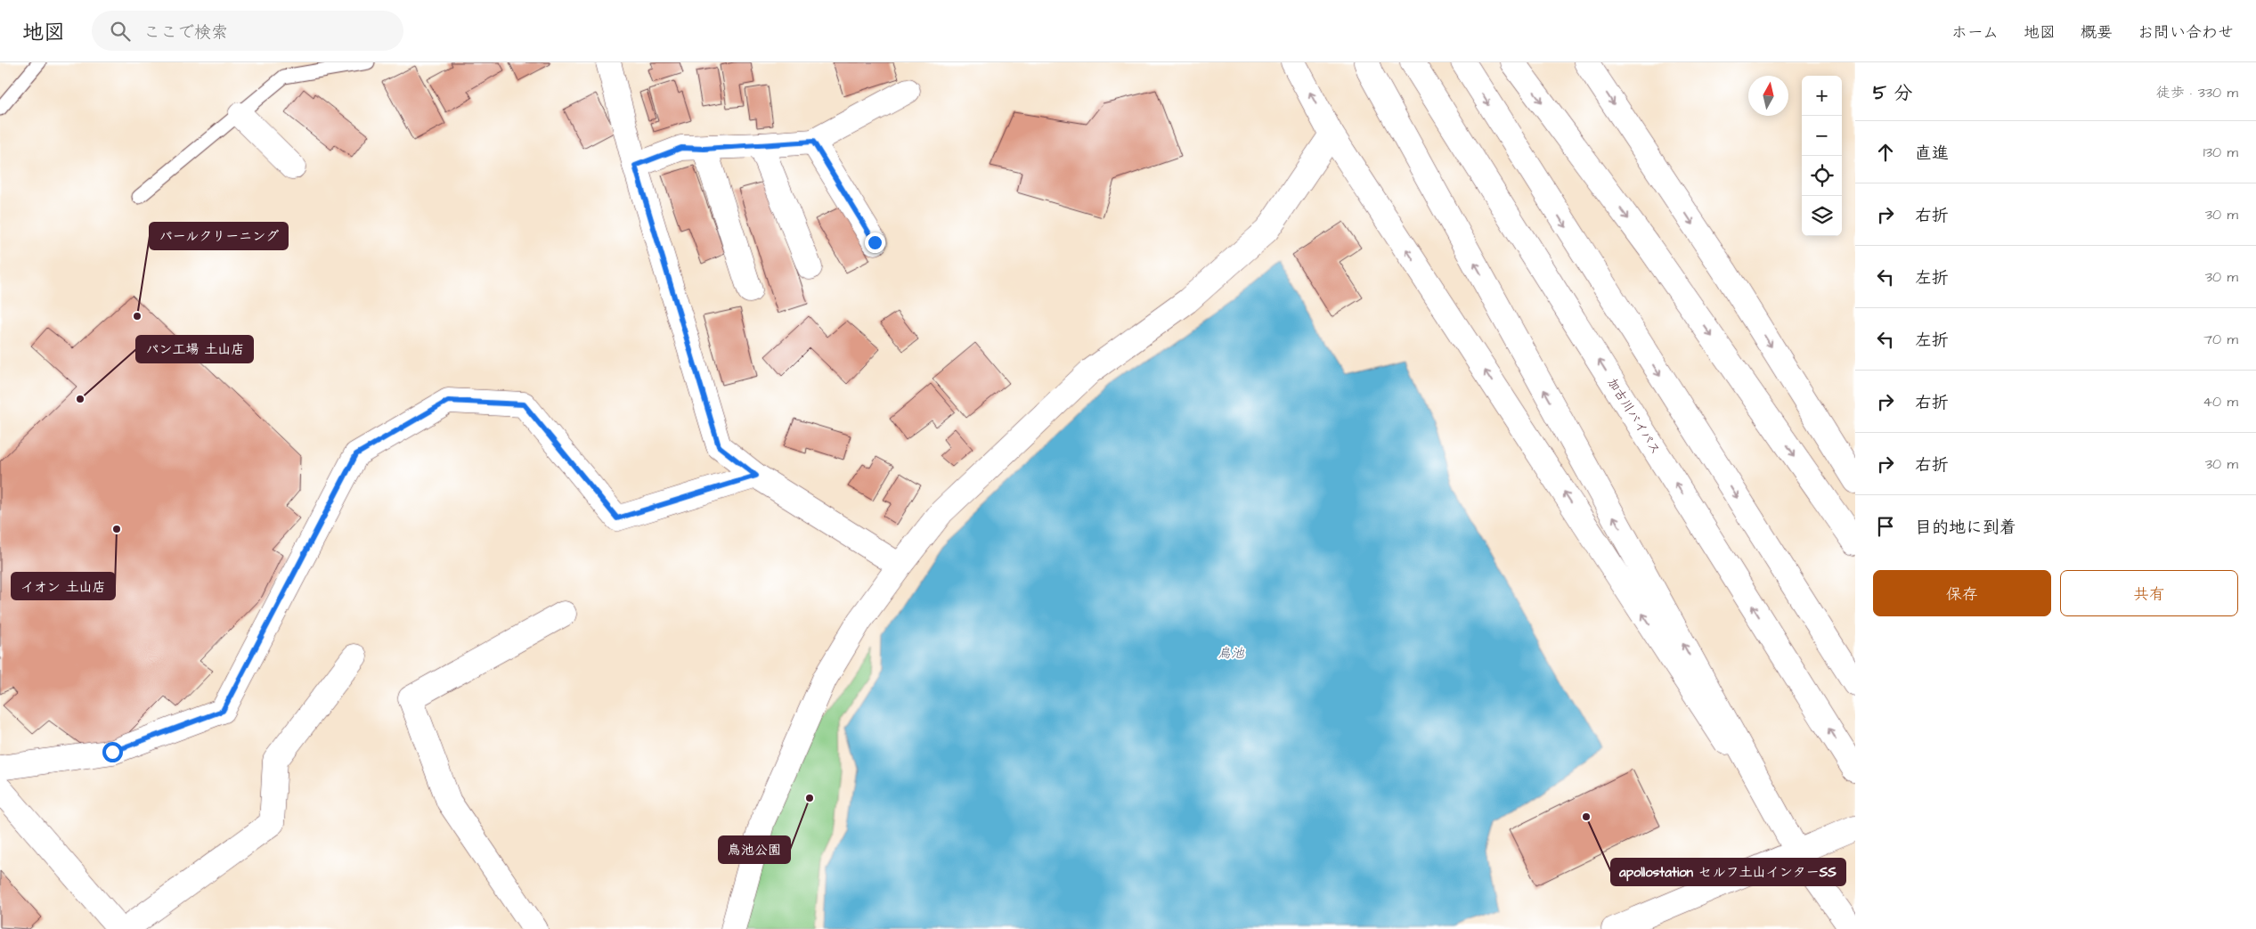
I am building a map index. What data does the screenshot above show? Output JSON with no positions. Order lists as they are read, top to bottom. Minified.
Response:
{"streets":{"main road":["加古川バイパス"]},"water":["鳥池"],"places":["パールクリーニング","パン工場 土山店","イオン 土山店","鳥池公園","apollostation セルフ土山インターSS"],"north":"top","page":{"header":"地図","search":"ここで検索","nav":["ホーム","地図","概要","お問い合わせ"],"heading":["5 分","徒歩 · 330 m"],"map_buttons":["+","−"],"list":[["直進","130 m"],["右折","30 m"],["左折","30 m"],["左折","70 m"],["右折","40 m"],["右折","30 m"],"目的地に到着"],"buttons":["保存","共有"]}}
